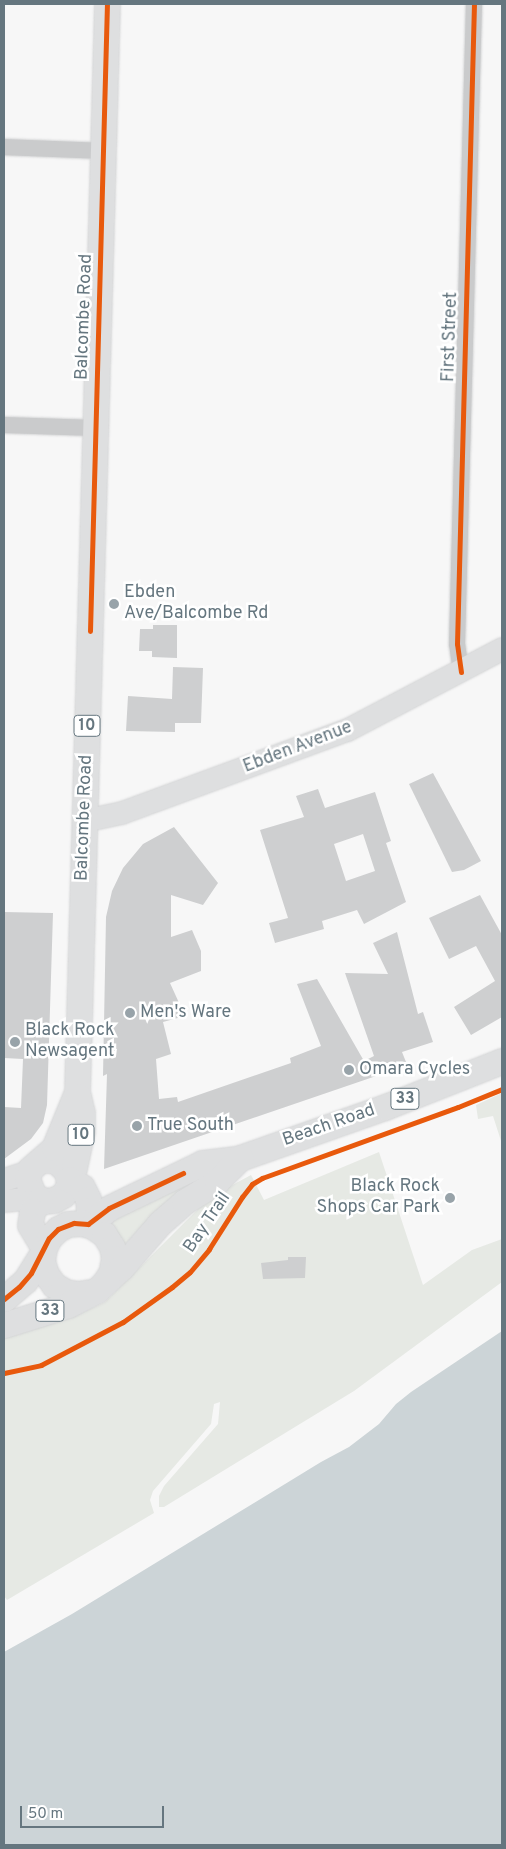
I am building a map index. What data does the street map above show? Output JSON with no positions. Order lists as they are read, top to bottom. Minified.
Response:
{"streets":{"main road":["Balcombe Road","10","33","Beach Road"],"street":["First Street","Ebden Avenue"],"cycle path":["Bay Trail"]},"crossings":[["Balcombe Road","10"],["Balcombe Road","Ebden Avenue"],["First Street","Ebden Avenue"],["10","33"],["10","Beach Road"],["33","Beach Road"]],"places":["Ebden Ave/Balcombe Rd","Men's Ware","Black Rock Newsagent","Omara Cycles","True South","Black Rock Shops Car Park"],"scale_bar":"50 m"}
